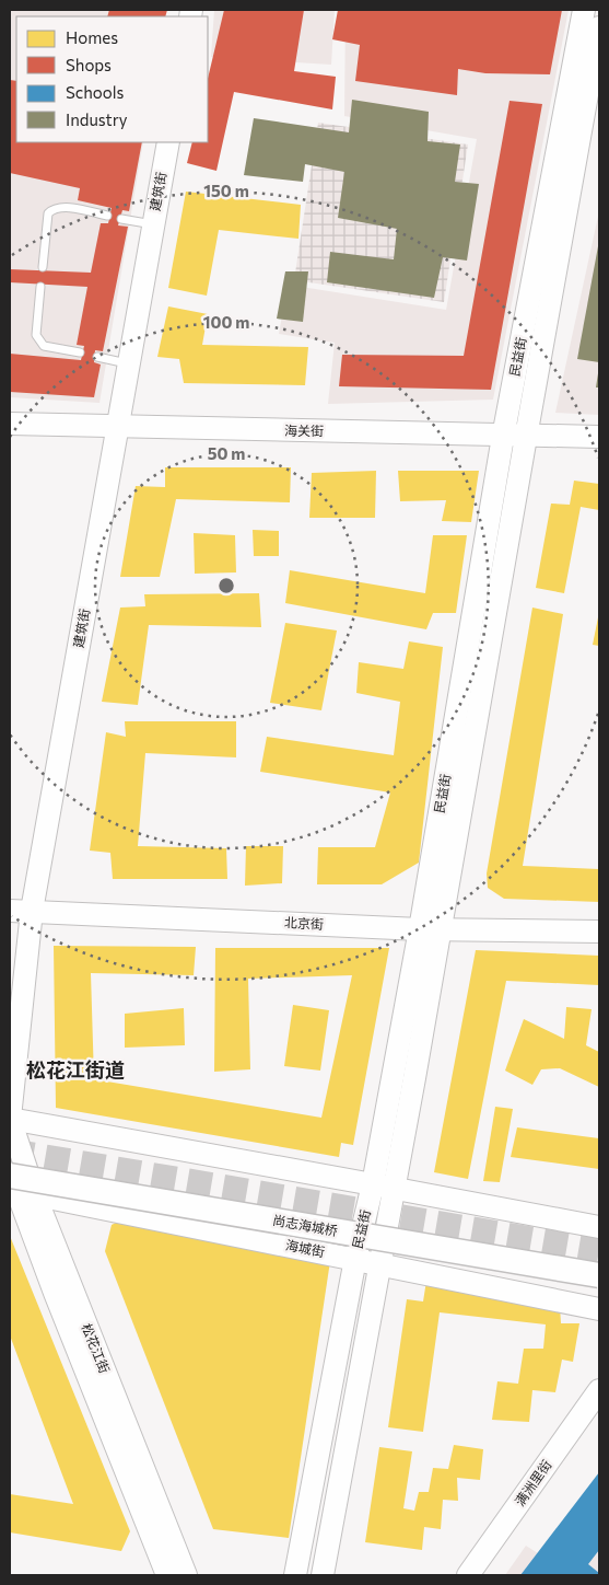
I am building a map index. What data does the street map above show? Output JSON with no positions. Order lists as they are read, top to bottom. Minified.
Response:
{"streets":{"main road":["建筑街","民益街","海关街","北京街","尚志海城桥","海城街","松花江街","满洲里街"]},"crossings":[["建筑街","海关街"],["建筑街","北京街"],["建筑街","松花江街"],["民益街","海关街"],["民益街","北京街"],["民益街","海城街"],["尚志海城桥","海城街"],["尚志海城桥","松花江街"],["海城街","松花江街"]],"districts":["松花江街道"],"legend":["Homes","Shops","Schools","Industry"],"rings":["150 m","100 m","50 m"]}
